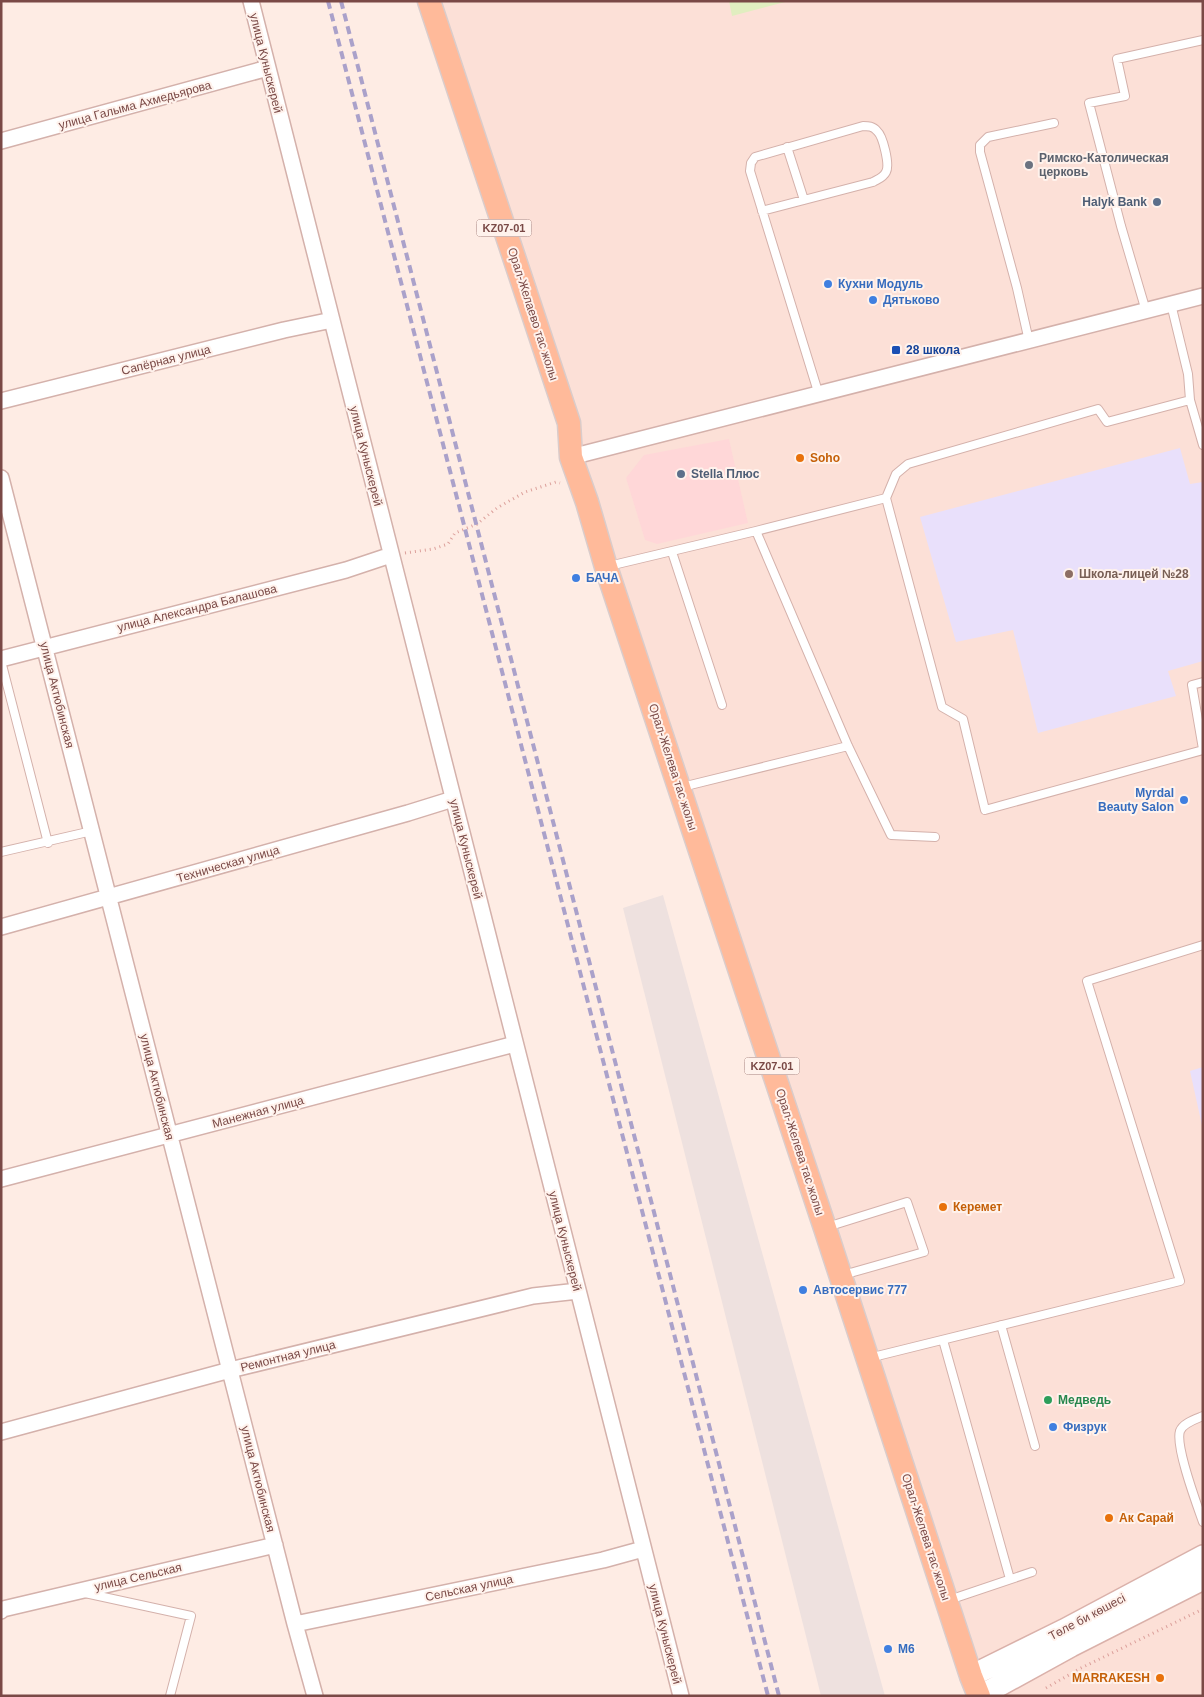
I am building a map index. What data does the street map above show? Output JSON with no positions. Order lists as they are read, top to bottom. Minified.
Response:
{"streets":{"main road":["KZ07-01","Орал-Желаево тас жолы","Орал-Желева тас жолы","Төле би көшесі"],"street":["улица Куныскерей","улица Галыма Ахмедьярова","Сапёрная улица","улица Александра Балашова","улица Актюбинская","Техническая улица","Манежная улица","Ремонтная улица","улица Сельская","Сельская улица"]},"crossings":[["улица Куныскерей","улица Галыма Ахмедьярова"],["улица Куныскерей","Сапёрная улица"],["улица Куныскерей","улица Александра Балашова"],["улица Куныскерей","Техническая улица"],["улица Куныскерей","Манежная улица"],["улица Куныскерей","Ремонтная улица"],["улица Куныскерей","Сельская улица"],["Орал-Желаево тас жолы","Орал-Желева тас жолы"],["улица Александра Балашова","улица Актюбинская"],["улица Актюбинская","Техническая улица"],["улица Актюбинская","Манежная улица"],["улица Актюбинская","Ремонтная улица"],["улица Актюбинская","улица Сельская"],["улица Актюбинская","Сельская улица"],["Орал-Желева тас жолы","Төле би көшесі"]],"places":{"other":["Римско-Католическая церковь","Halyk Bank","Кухни Модуль","Дятьково","Soho","Stella Плюс","Школа-лицей №28","БАЧА","Myrdal Beauty Salon","Керемет","Автосервис 777","Медведь","Физрук","Ак Сарай","М6","MARRAKESH"],"transit":["28 школа"]}}
